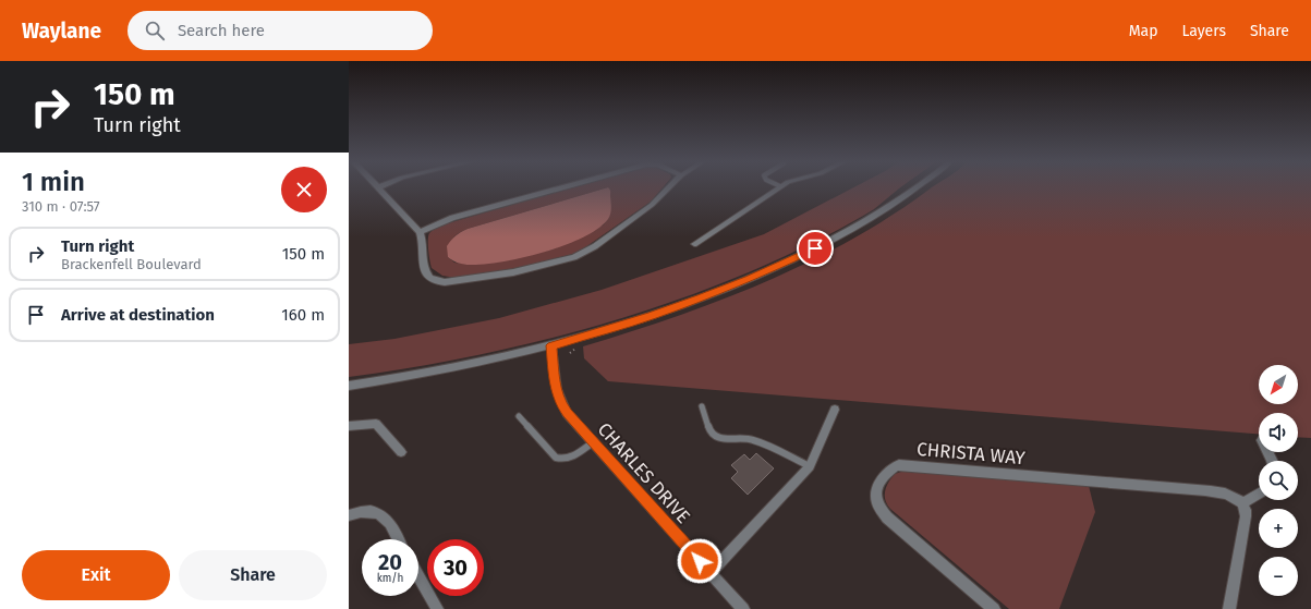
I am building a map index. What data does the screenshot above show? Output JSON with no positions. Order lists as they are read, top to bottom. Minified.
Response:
{"streets":{"street":["CHRISTA WAY","CHARLES DRIVE"]},"north":"bottom left","page":{"header":"Waylane","search":"Search here","nav":["Map","Layers","Share"],"turn":["150 m","Turn right"],"heading":["1 min","310 m · 07:57"],"list":[{"name":"Turn right","note":"Brackenfell Boulevard","value":"150 m"},{"name":"Arrive at destination","value":"160 m"}],"map_buttons":["+","−"],"speed":"20 km/h","limit":"30","buttons":["Exit","Share"]}}
